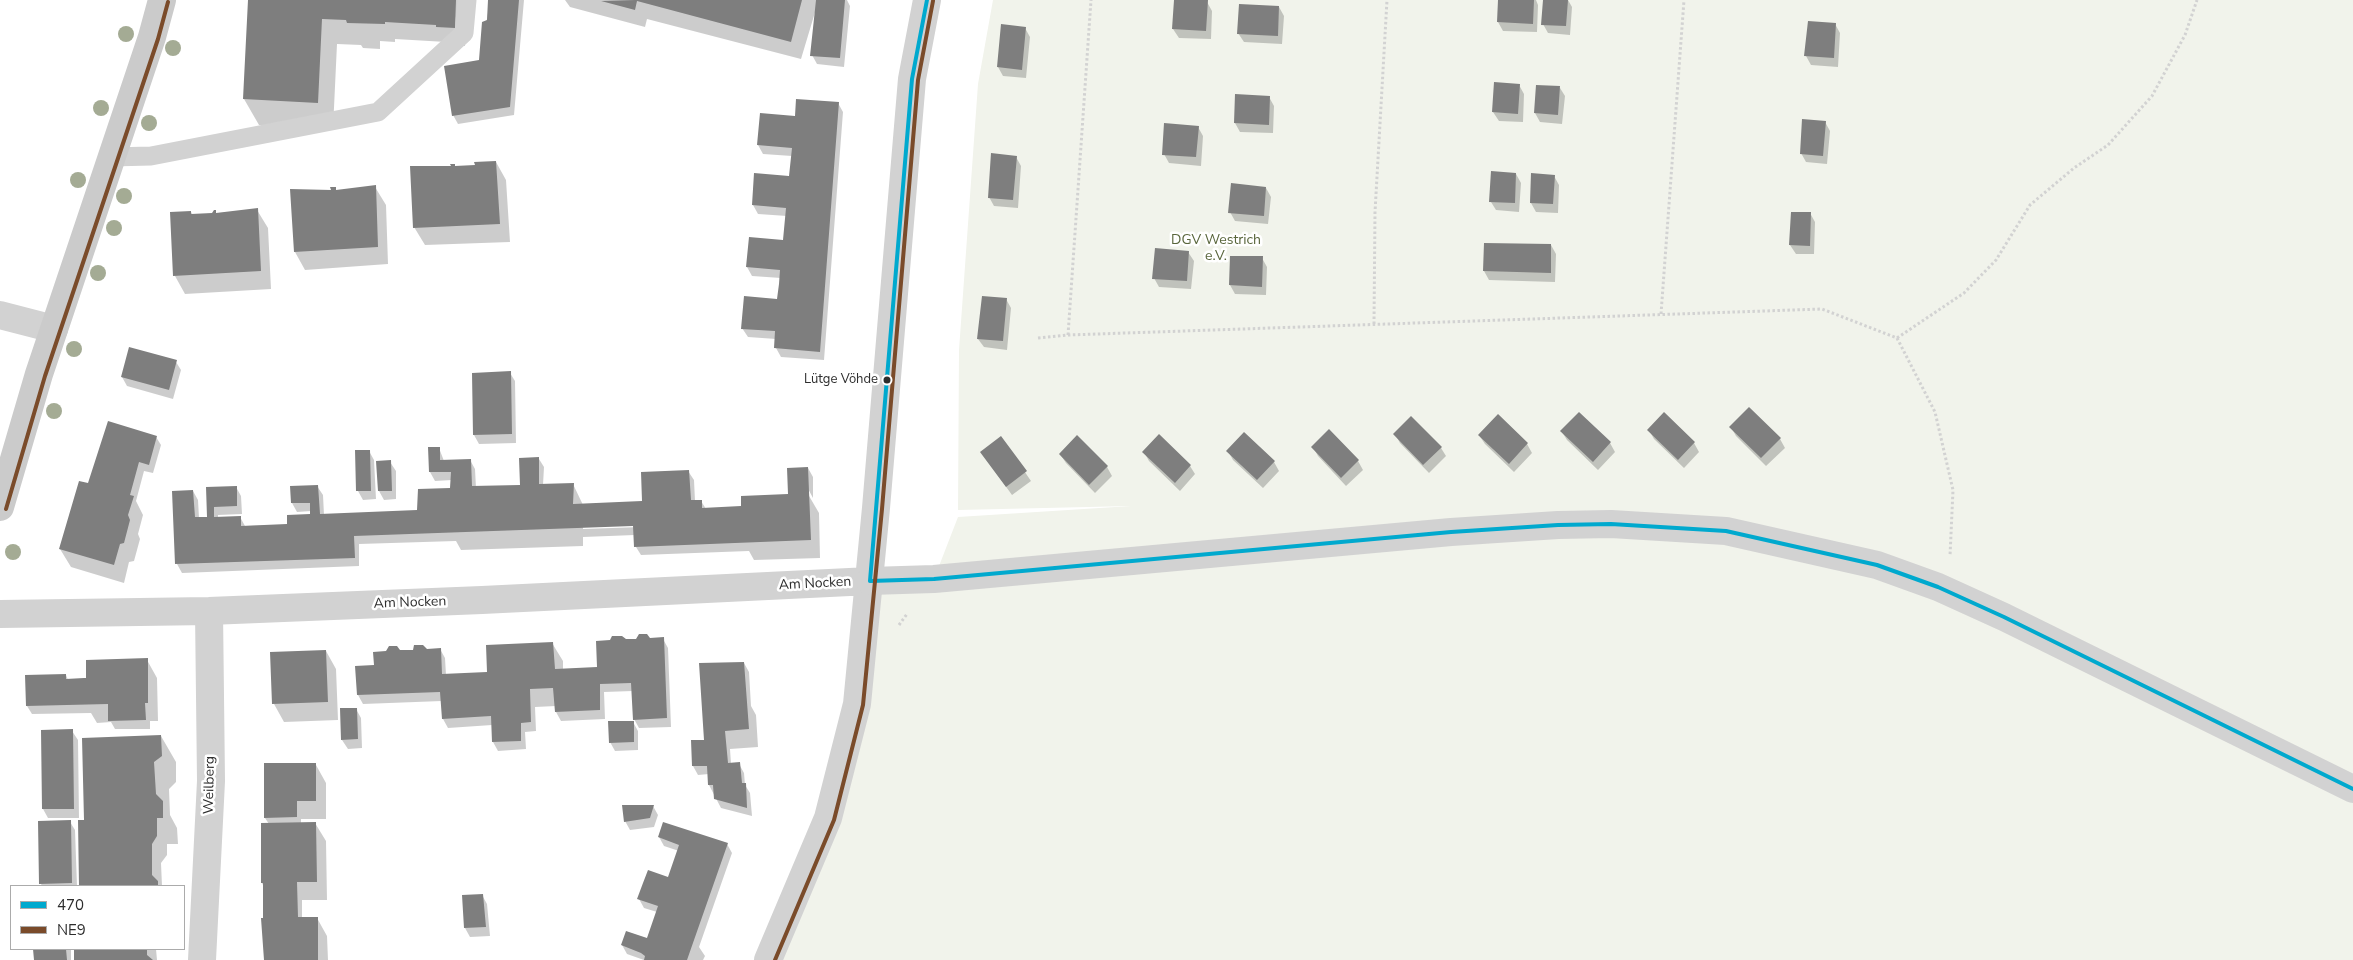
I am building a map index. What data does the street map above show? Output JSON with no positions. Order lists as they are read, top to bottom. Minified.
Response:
{"streets":{"street":["Am Nocken","Weilberg"]},"crossings":[["Am Nocken","Weilberg"]],"parks":["DGV Westrich e.V."],"places":["Lütge Vöhde"],"lines":["transit line 470","transit line NE9"],"legend":["470","NE9"]}
